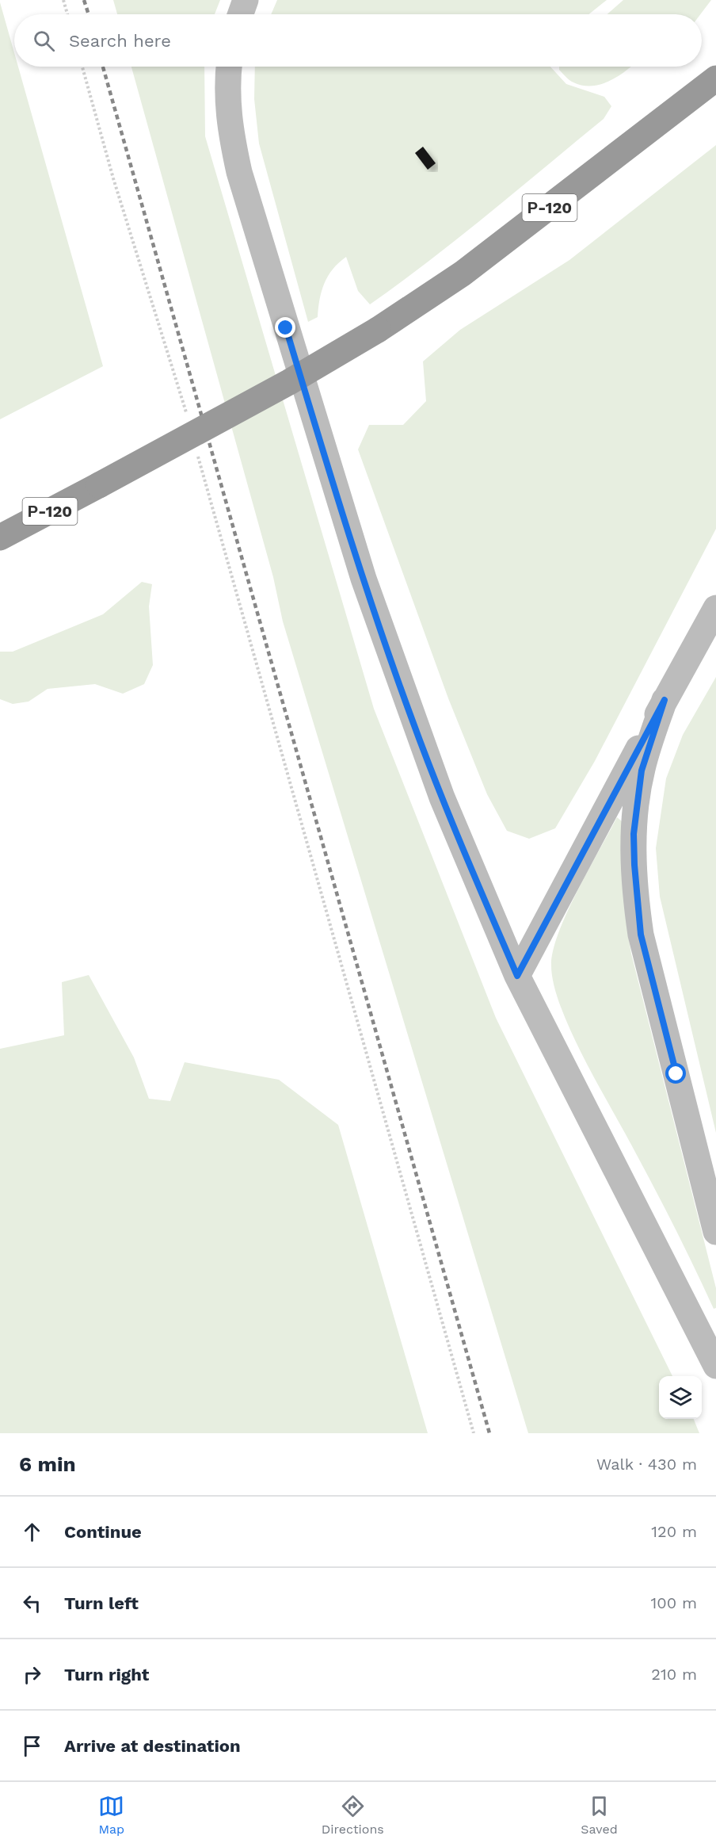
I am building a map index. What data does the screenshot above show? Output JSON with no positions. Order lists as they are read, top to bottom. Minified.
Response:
{"streets":{"highway":["Р-120"]},"page":{"search":"Search here","heading":["6 min","Walk · 430 m"],"list":[["Continue","120 m"],["Turn left","100 m"],["Turn right","210 m"],"Arrive at destination"],"nav":["Map","Directions","Saved"]}}
